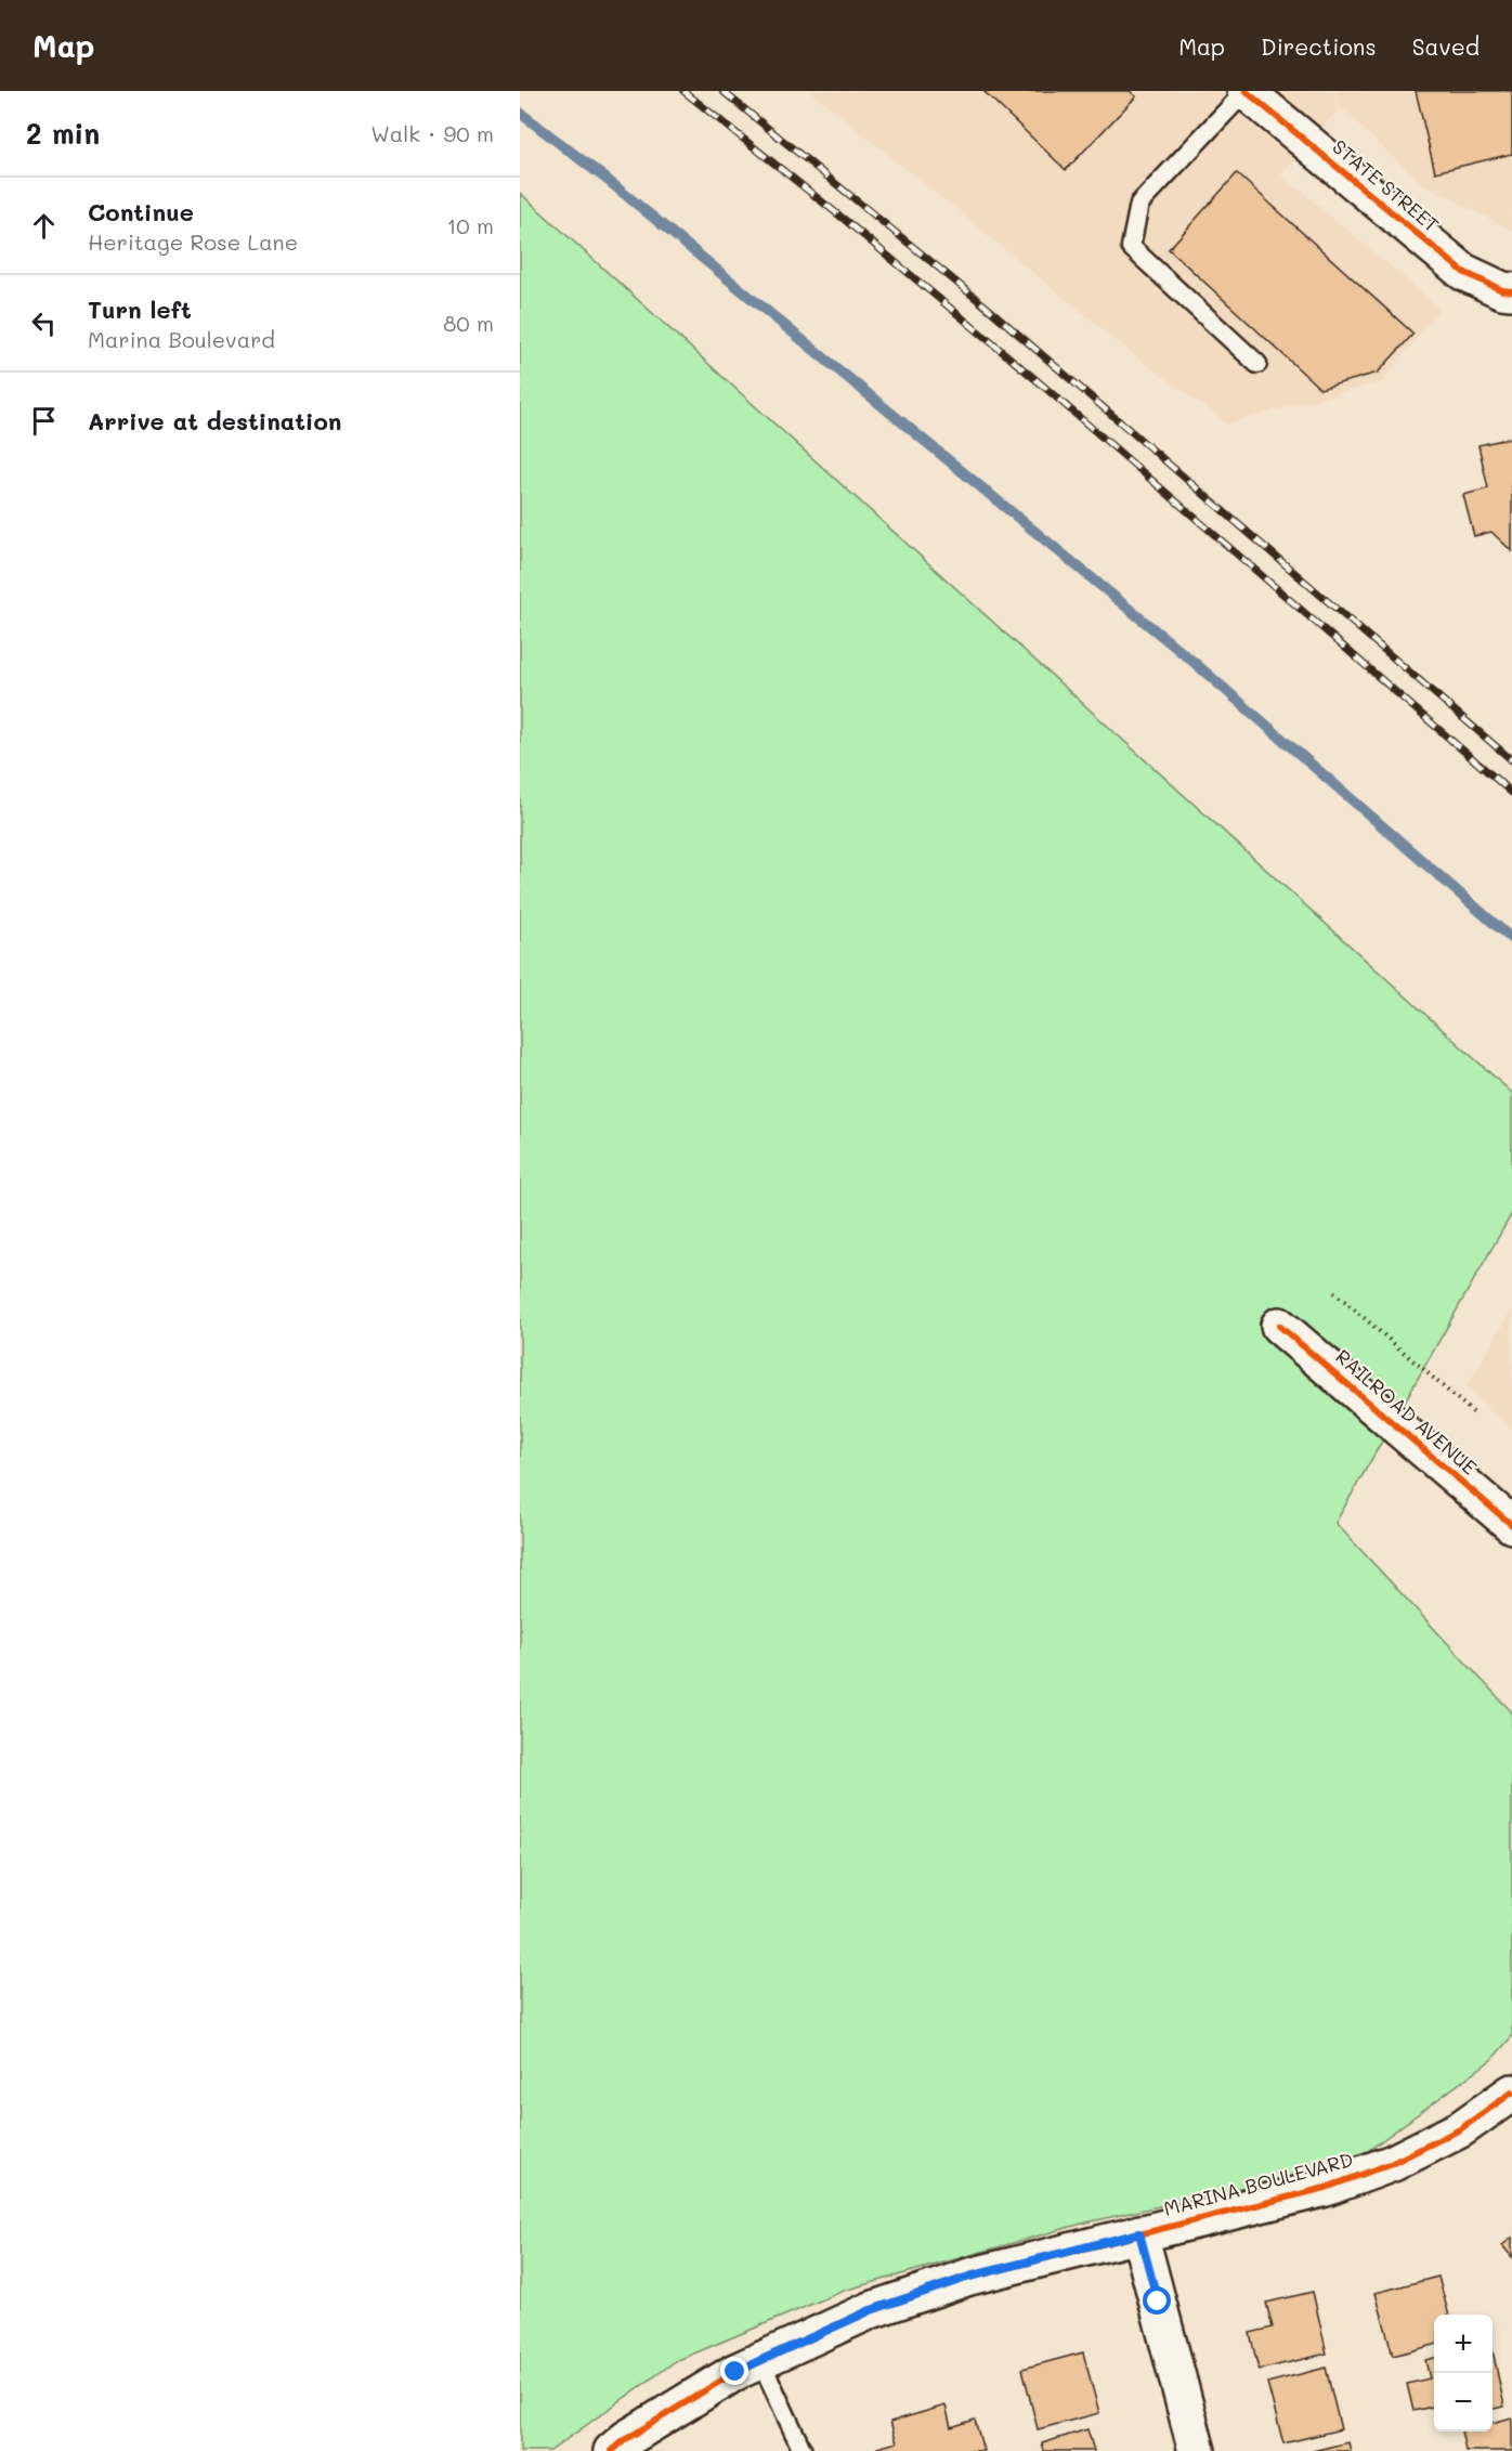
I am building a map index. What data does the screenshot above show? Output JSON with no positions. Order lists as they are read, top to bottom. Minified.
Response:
{"streets":{"street":["STATE STREET","RAILROAD AVENUE","MARINA BOULEVARD"]},"page":{"header":"Map","nav":["Map","Directions","Saved"],"heading":["2 min","Walk · 90 m"],"list":[["Continue","Heritage Rose Lane","10 m"],["Turn left","Marina Boulevard","80 m"],"Arrive at destination"],"map_buttons":["+","−"]}}
